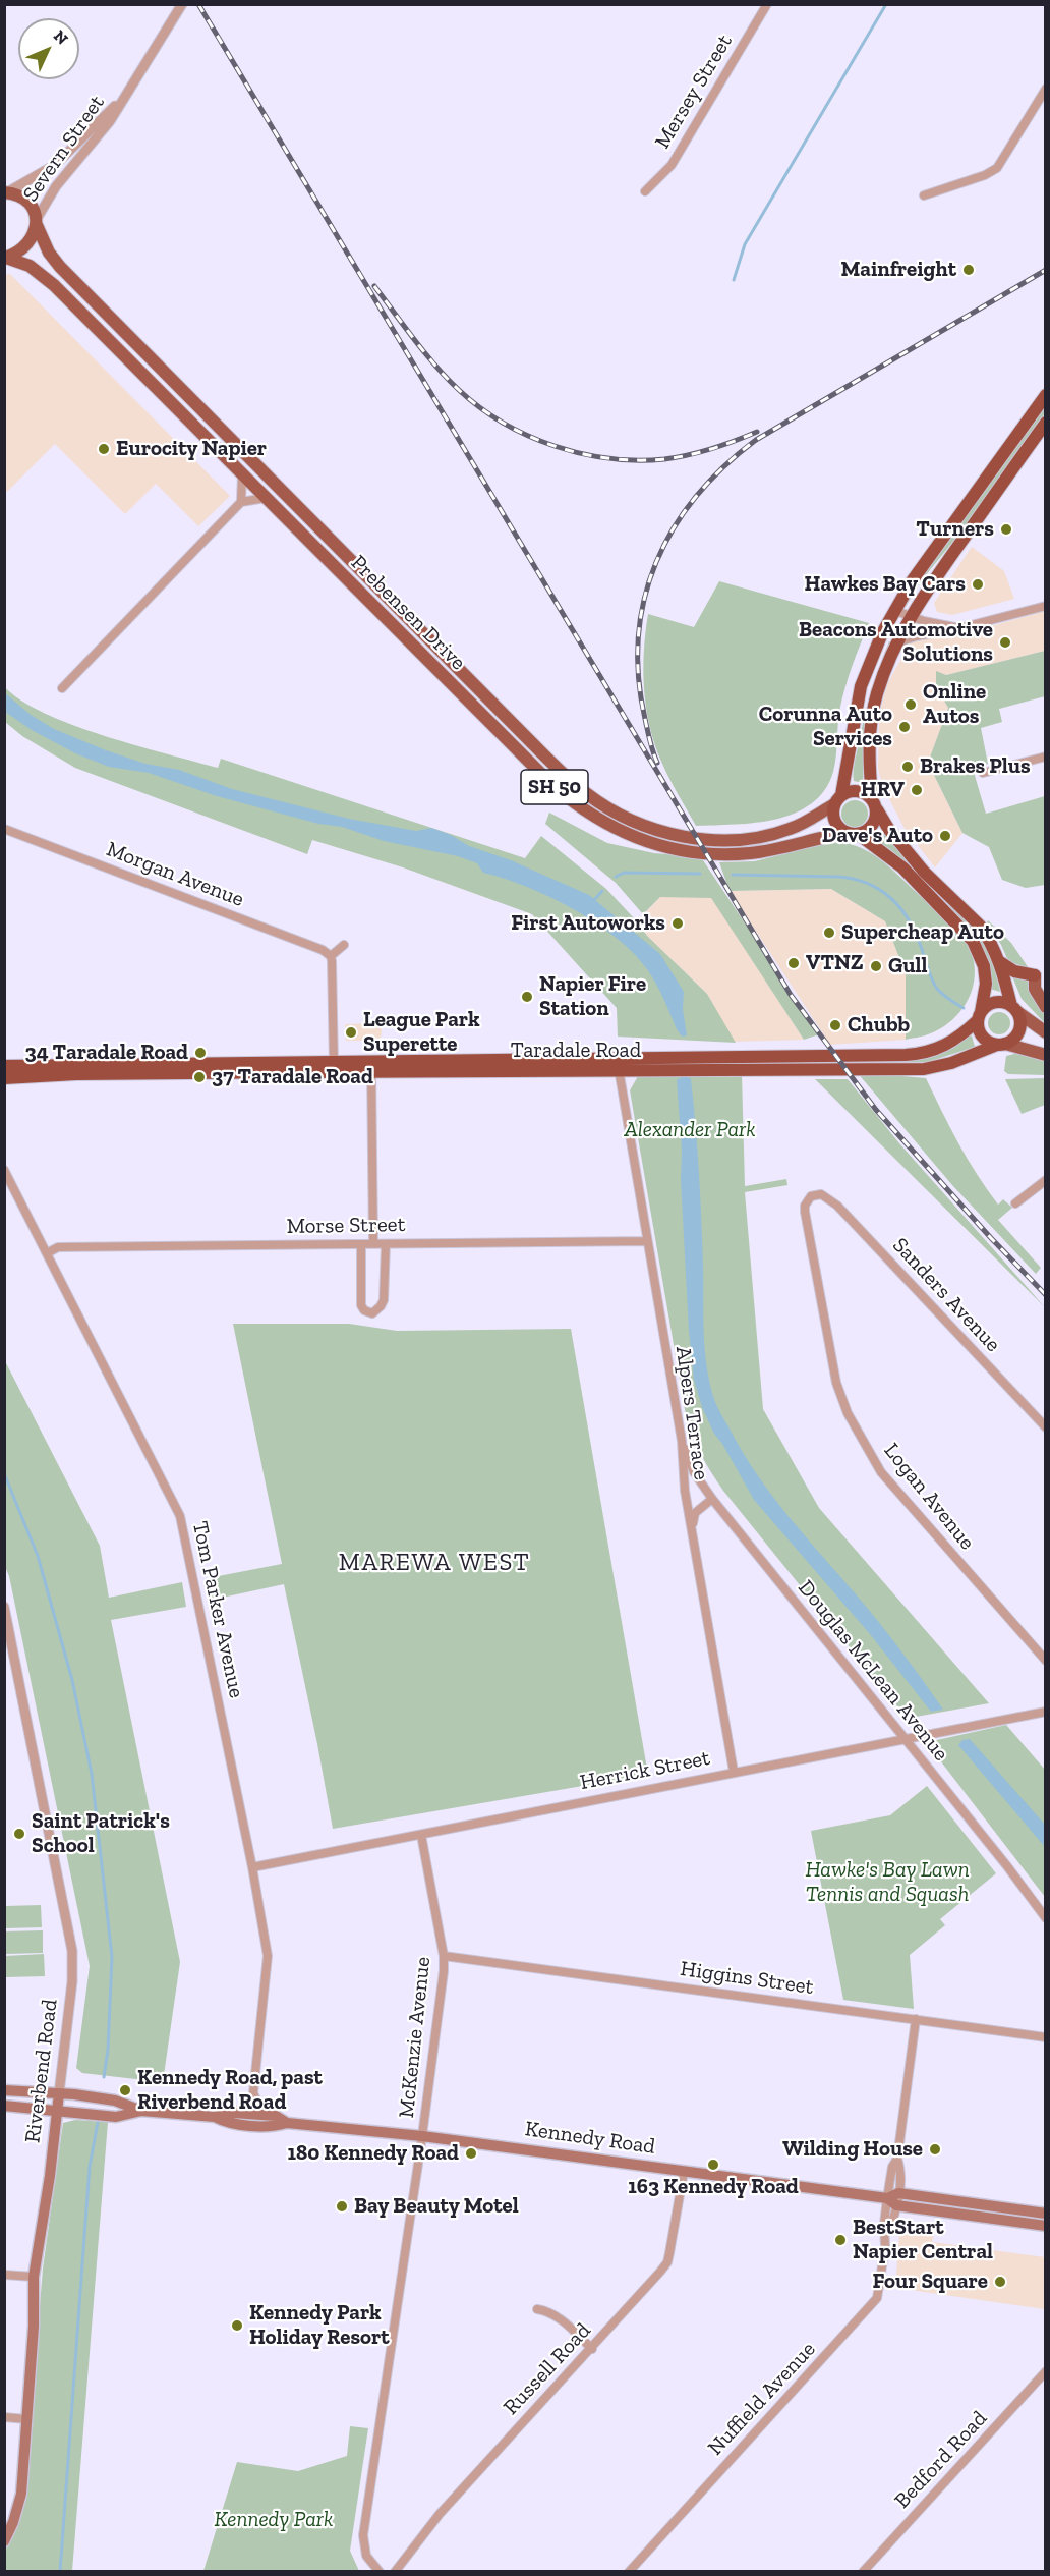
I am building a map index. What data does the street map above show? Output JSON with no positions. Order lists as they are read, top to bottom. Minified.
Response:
{"streets":{"highway":["Taradale Road"],"main road":["Prebensen Drive","SH 50","Riverbend Road","Kennedy Road"],"street":["Mersey Street","Severn Street","Morgan Avenue","Morse Street","Sanders Avenue","Alpers Terrace","Logan Avenue","Tom Parker Avenue","Douglas McLean Avenue","Herrick Street","Higgins Street","McKenzie Avenue","Russell Road","Nuffield Avenue","Bedford Road"]},"crossings":[["Severn Street","Prebensen Drive"],["Severn Street","SH 50"],["Prebensen Drive","SH 50"],["Taradale Road","Alpers Terrace"],["Morse Street","Alpers Terrace"],["Morse Street","Tom Parker Avenue"],["Sanders Avenue","Logan Avenue"],["Alpers Terrace","Douglas McLean Avenue"],["Alpers Terrace","Herrick Street"],["Tom Parker Avenue","Herrick Street"],["Douglas McLean Avenue","Herrick Street"],["Herrick Street","McKenzie Avenue"],["Higgins Street","McKenzie Avenue"],["McKenzie Avenue","Kennedy Road"],["Riverbend Road","Kennedy Road"],["Kennedy Road","Russell Road"],["Kennedy Road","Nuffield Avenue"]],"districts":["MAREWA WEST"],"parks":["Alexander Park","Hawke's Bay Lawn Tennis and Squash","Kennedy Park"],"places":["Mainfreight","Eurocity Napier","Turners","Hawkes Bay Cars","Beacons Automotive Solutions","Online Autos","Corunna Auto Services","Brakes Plus","HRV","Dave's Auto","First Autoworks","Supercheap Auto","VTNZ","Gull","Napier Fire Station","Chubb","League Park Superette","34 Taradale Road","37 Taradale Road","Saint Patrick's School","Kennedy Road, past Riverbend Road","Wilding House","180 Kennedy Road","163 Kennedy Road","Bay Beauty Motel","BestStart Napier Central","Four Square","Kennedy Park Holiday Resort"],"north":"top right"}
